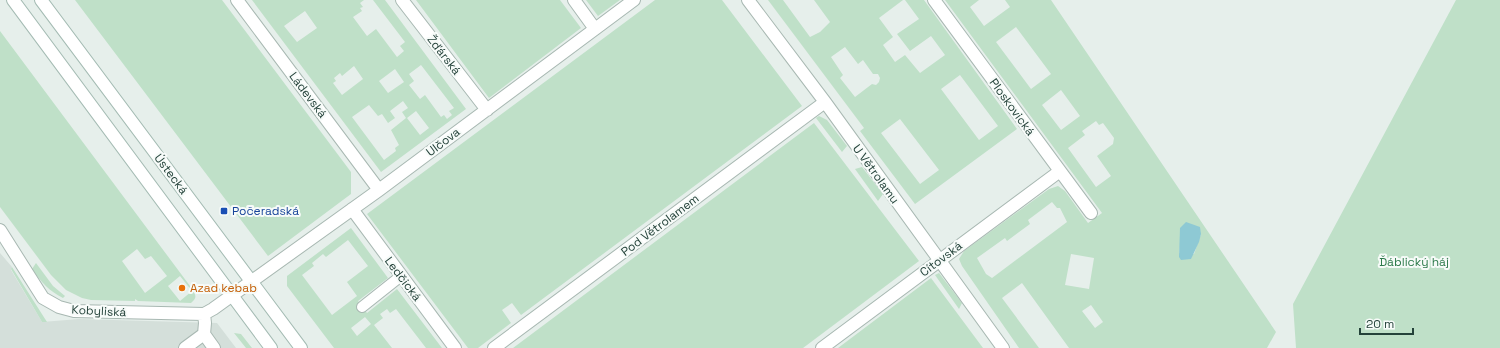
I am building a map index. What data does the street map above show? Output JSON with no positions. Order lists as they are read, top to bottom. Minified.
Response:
{"streets":{"street":["Žďárská","Ládevská","Ploskovická","Ulčova","Ústecká","U Větrolamu","Pod Větrolamem","Cítovská","Ledčická","Kobyliská"]},"crossings":[["Žďárská","Ulčova"],["Ládevská","Ulčova"],["Ploskovická","Cítovská"],["Ulčova","Ústecká"],["Ulčova","Ledčická"],["U Větrolamu","Pod Větrolamem"],["U Větrolamu","Cítovská"]],"parks":["Ďáblický háj"],"places":{"transit":["Počeradská"],"other":["Azad kebab"]},"scale_bar":"20 m"}
